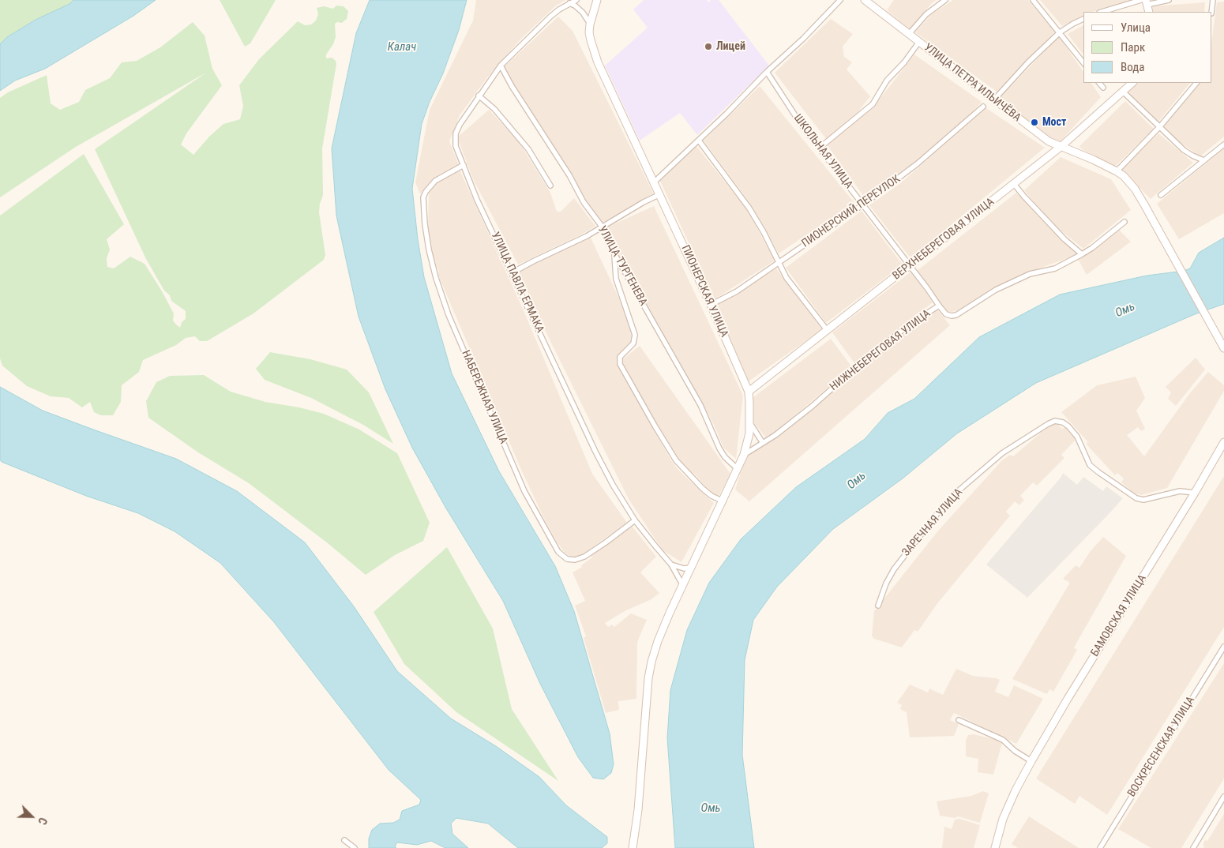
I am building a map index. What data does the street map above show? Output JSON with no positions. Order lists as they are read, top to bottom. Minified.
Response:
{"streets":{"street":["УЛИЦА ПЕТРА ИЛЬИЧЁВА","ШКОЛЬНАЯ УЛИЦА","ПИОНЕРСКИЙ ПЕРЕУЛОК","ВЕРХНЕБЕРЕГОВАЯ УЛИЦА","УЛИЦА ТУРГЕНЕВА","УЛИЦА ПАВЛА ЕРМАКА","ПИОНЕРСКАЯ УЛИЦА","НИЖНЕБЕРЕГОВАЯ УЛИЦА","НАБЕРЕЖНАЯ УЛИЦА","ЗАРЕЧНАЯ УЛИЦА","БАМОВСКАЯ УЛИЦА","ВОСКРЕСЕНСКАЯ УЛИЦА"]},"crossings":[["УЛИЦА ПЕТРА ИЛЬИЧЁВА","ВЕРХНЕБЕРЕГОВАЯ УЛИЦА"],["ШКОЛЬНАЯ УЛИЦА","ПИОНЕРСКИЙ ПЕРЕУЛОК"],["ШКОЛЬНАЯ УЛИЦА","ВЕРХНЕБЕРЕГОВАЯ УЛИЦА"],["ШКОЛЬНАЯ УЛИЦА","НИЖНЕБЕРЕГОВАЯ УЛИЦА"],["ПИОНЕРСКИЙ ПЕРЕУЛОК","ПИОНЕРСКАЯ УЛИЦА"],["ВЕРХНЕБЕРЕГОВАЯ УЛИЦА","ПИОНЕРСКАЯ УЛИЦА"],["УЛИЦА ТУРГЕНЕВА","УЛИЦА ПАВЛА ЕРМАКА"],["УЛИЦА ТУРГЕНЕВА","ПИОНЕРСКАЯ УЛИЦА"],["УЛИЦА ПАВЛА ЕРМАКА","ПИОНЕРСКАЯ УЛИЦА"],["УЛИЦА ПАВЛА ЕРМАКА","НАБЕРЕЖНАЯ УЛИЦА"],["ПИОНЕРСКАЯ УЛИЦА","НИЖНЕБЕРЕГОВАЯ УЛИЦА"],["ЗАРЕЧНАЯ УЛИЦА","БАМОВСКАЯ УЛИЦА"]],"water":["Калач","Омь"],"places":["Лицей","Мост"],"legend":["Улица","Парк","Вода"],"north":"bottom right"}
